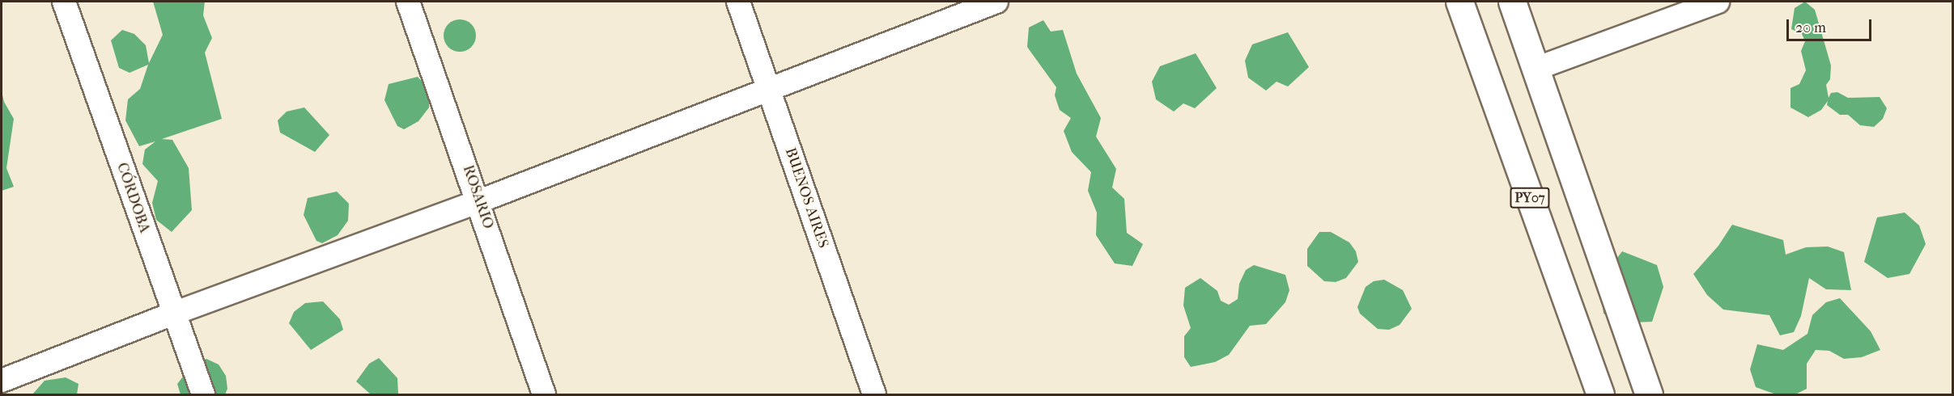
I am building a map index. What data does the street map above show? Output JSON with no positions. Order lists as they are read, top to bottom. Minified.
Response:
{"streets":{"highway":["PY07"],"street":["ROSARIO","CÓRDOBA","BUENOS AIRES"]},"scale_bar":"20 m"}
